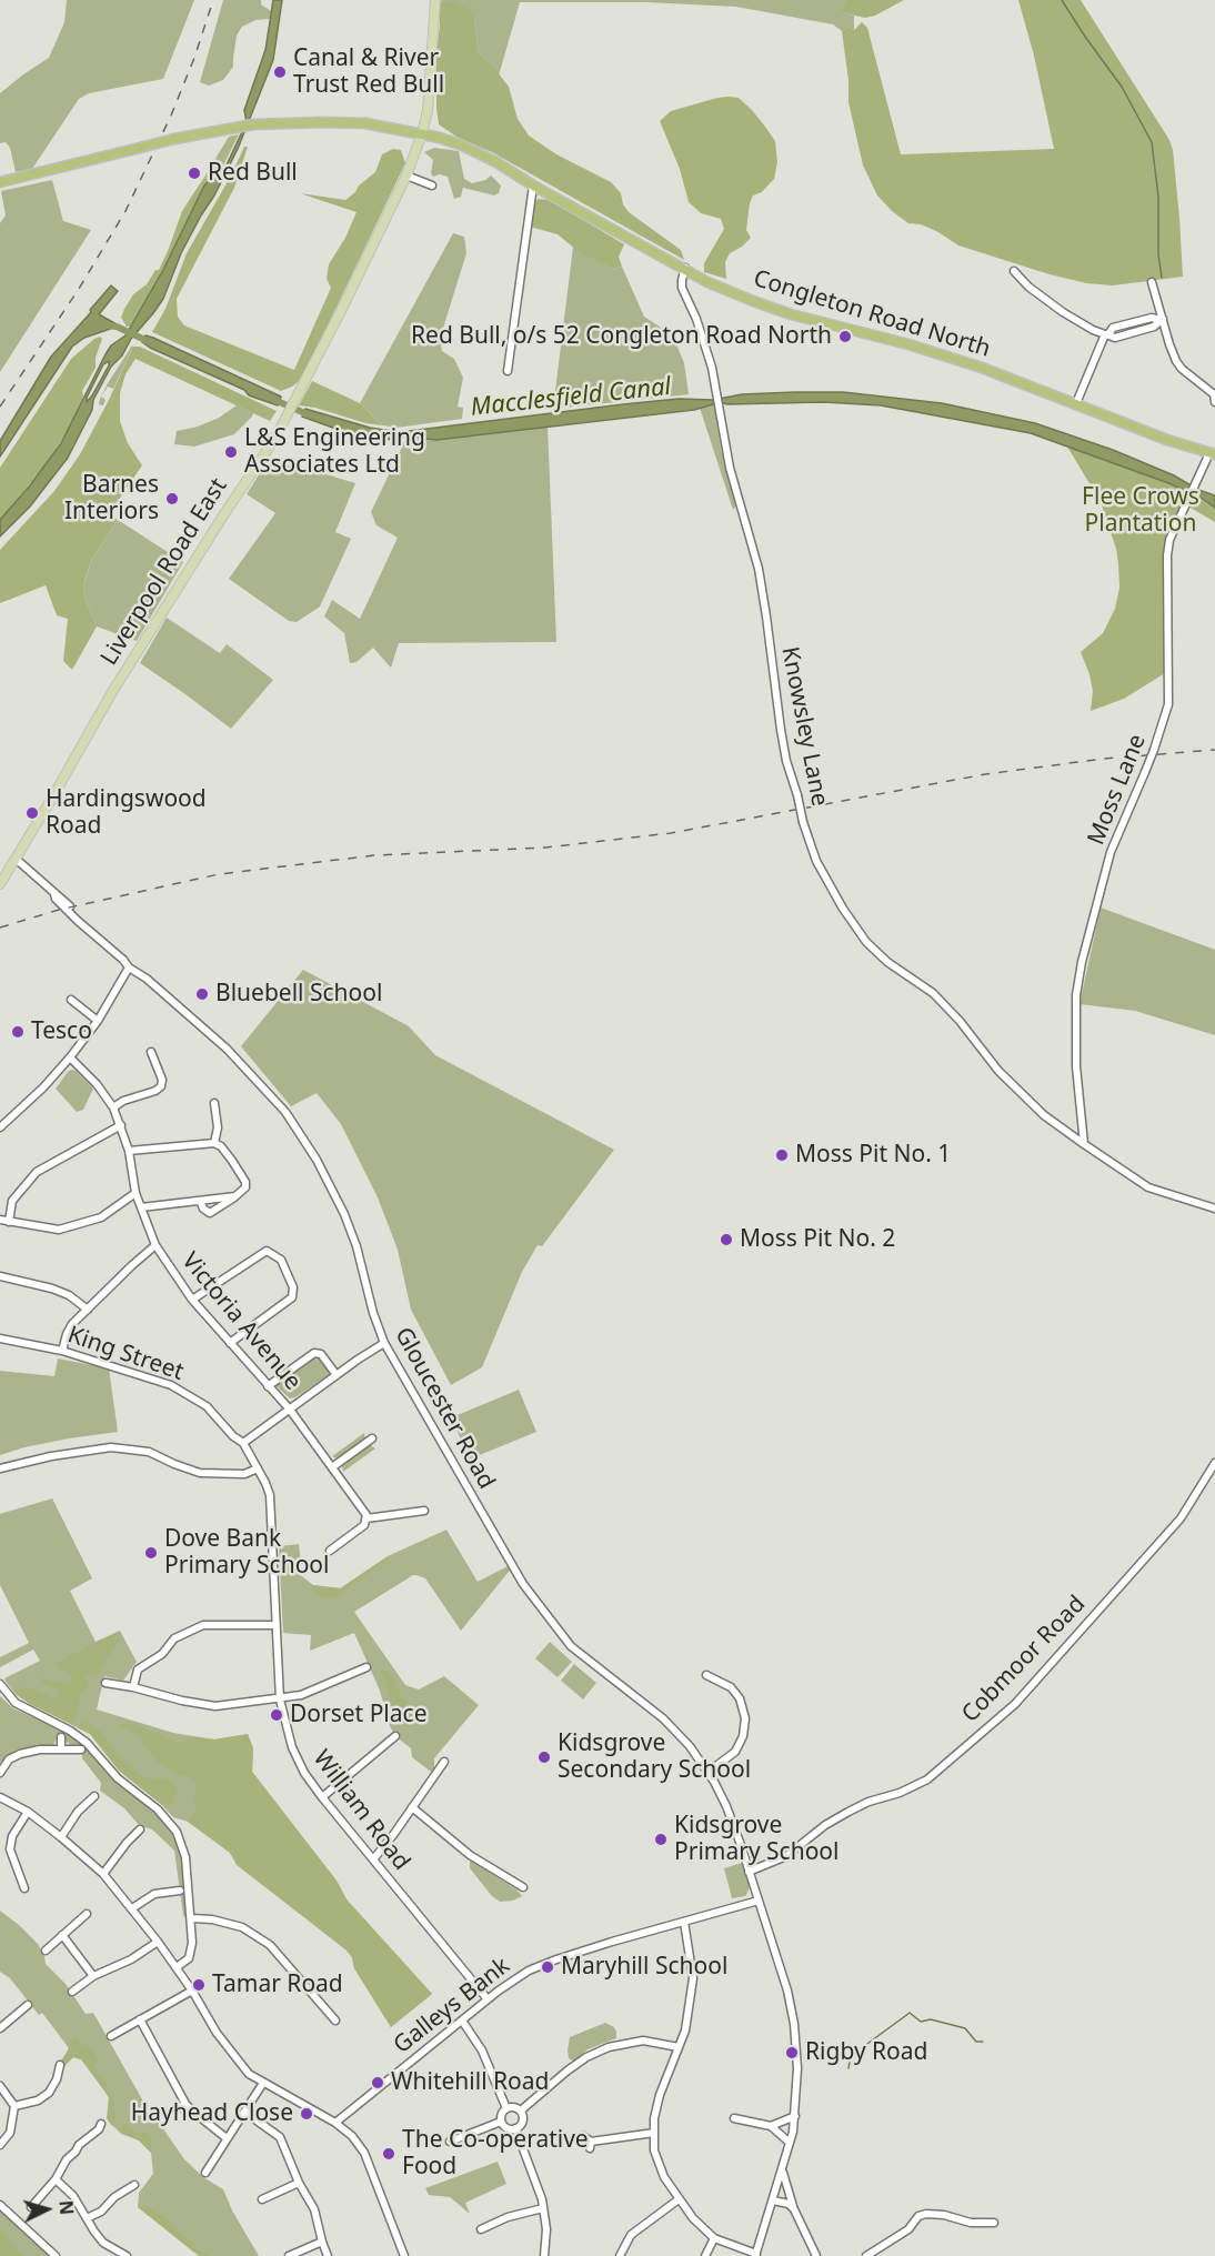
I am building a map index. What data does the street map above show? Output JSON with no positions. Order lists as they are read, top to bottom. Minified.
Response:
{"streets":{"highway":["Congleton Road North"],"main road":["Liverpool Road East"],"street":["Knowsley Lane","Moss Lane","Victoria Avenue","King Street","Gloucester Road","Cobmoor Road","William Road","Galleys Bank"]},"crossings":[["Congleton Road North","Liverpool Road East"],["Congleton Road North","Knowsley Lane"],["Congleton Road North","Moss Lane"],["Liverpool Road East","Gloucester Road"],["Knowsley Lane","Moss Lane"],["King Street","William Road"],["Gloucester Road","Cobmoor Road"],["Gloucester Road","Galleys Bank"],["William Road","Galleys Bank"]],"water":["Macclesfield Canal"],"parks":["Flee Crows Plantation"],"places":["Canal & River Trust Red Bull","Red Bull","Red Bull, o/s 52 Congleton Road North","L&S Engineering Associates Ltd","Barnes Interiors","Hardingswood Road","Bluebell School","Tesco","Moss Pit No. 1","Moss Pit No. 2","Dove Bank Primary School","Dorset Place","Kidsgrove Secondary School","Kidsgrove Primary School","Maryhill School","Tamar Road","Rigby Road","Whitehill Road","Hayhead Close","The Co-operative Food"],"north":"right"}
